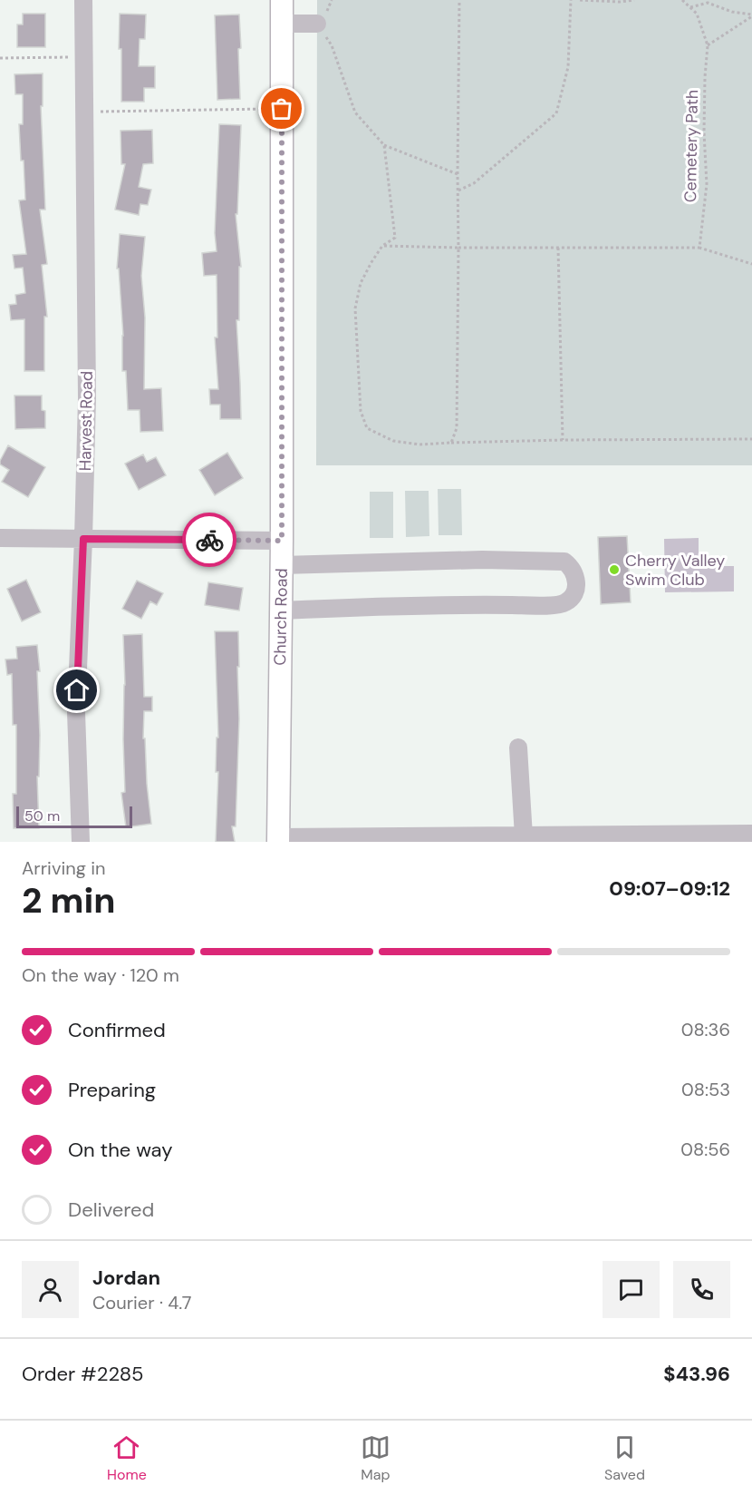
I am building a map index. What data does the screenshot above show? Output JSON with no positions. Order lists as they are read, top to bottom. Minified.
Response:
{"streets":{"main road":["Church Road"],"street":["Harvest Road"],"path":["Cemetery Path"]},"places":["Cherry Valley Swim Club"],"scale_bar":"50 m","page":{"scale":"50 m","heading":["2 min","Arriving in","09:07–09:12"],"panel":["Jordan","Courier · 4.7","Order #2285","$43.96"],"bar":"On the way · 120 m","list":[["Confirmed","08:36"],["Preparing","08:53"],["On the way","08:56"],"Delivered"],"tabs":["Home","Map","Saved"]}}
